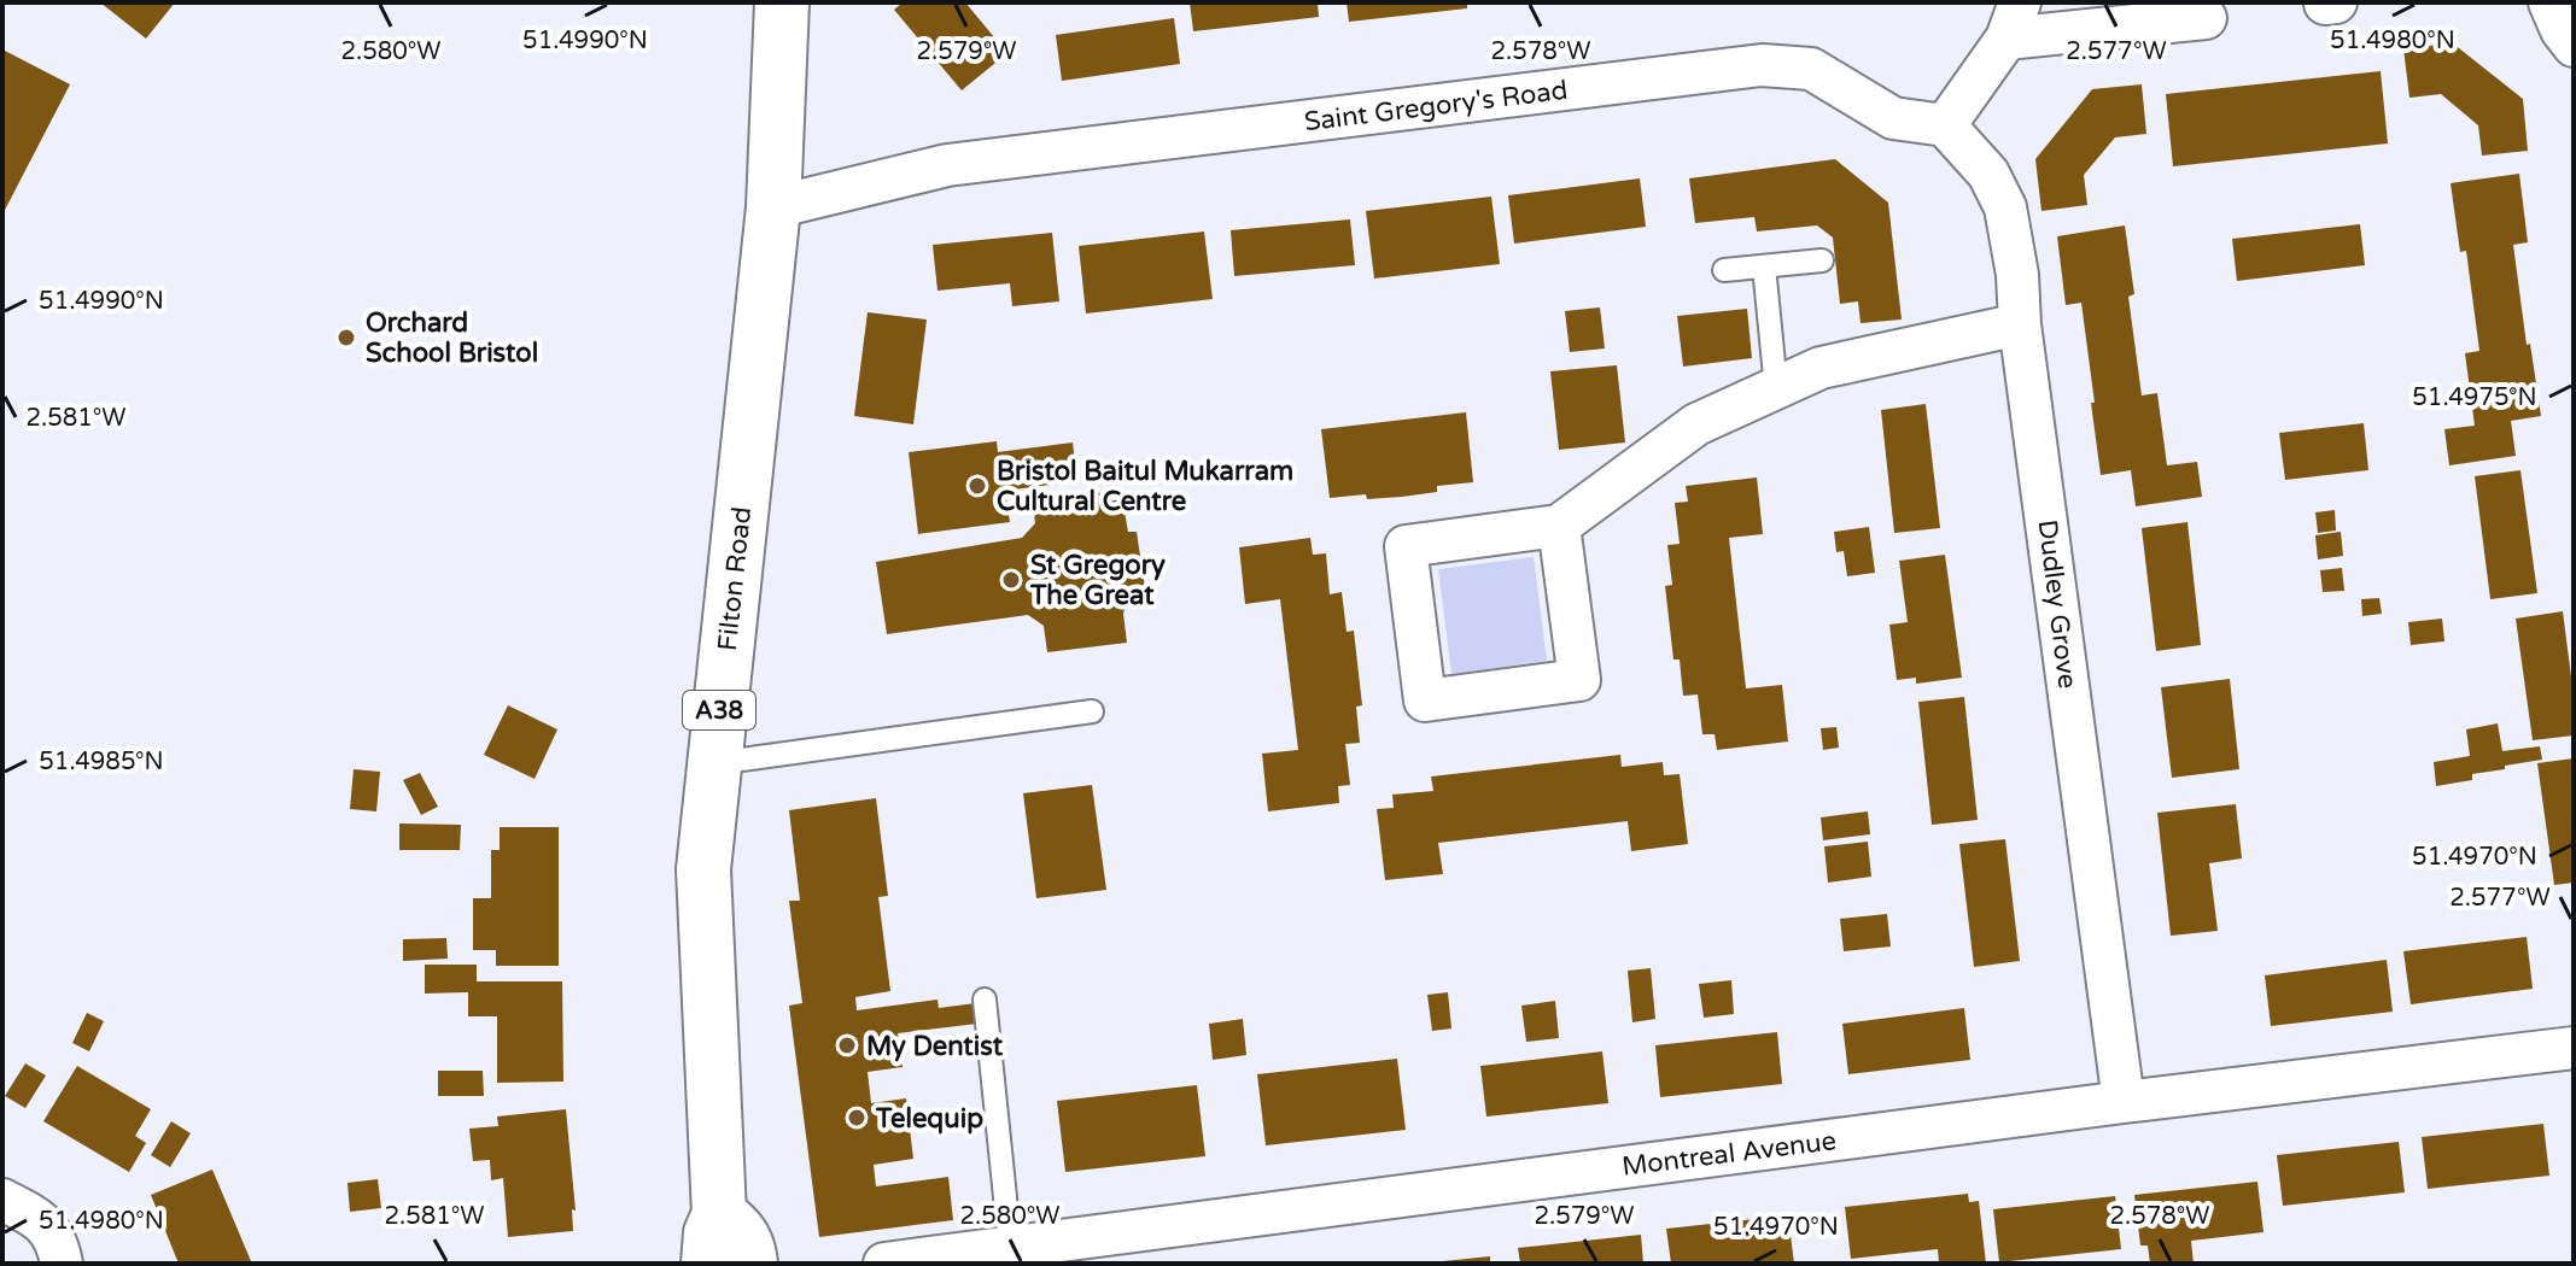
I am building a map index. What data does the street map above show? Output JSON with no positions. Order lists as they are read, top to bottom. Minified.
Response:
{"streets":{"main road":["Filton Road","A38"],"street":["Saint Gregory's Road","Dudley Grove","Montreal Avenue"]},"crossings":[["Saint Gregory's Road","Filton Road"],["Saint Gregory's Road","Dudley Grove"],["Dudley Grove","Montreal Avenue"]],"places":["Orchard School Bristol","Bristol Baitul Mukarram Cultural Centre","St Gregory The Great","My Dentist","Telequip"],"coordinates":["51.4980°N","51.4990°N","2.580°W","2.579°W","2.578°W","2.577°W","51.4975°N","2.581°W","51.4985°N","51.4970°N"]}
